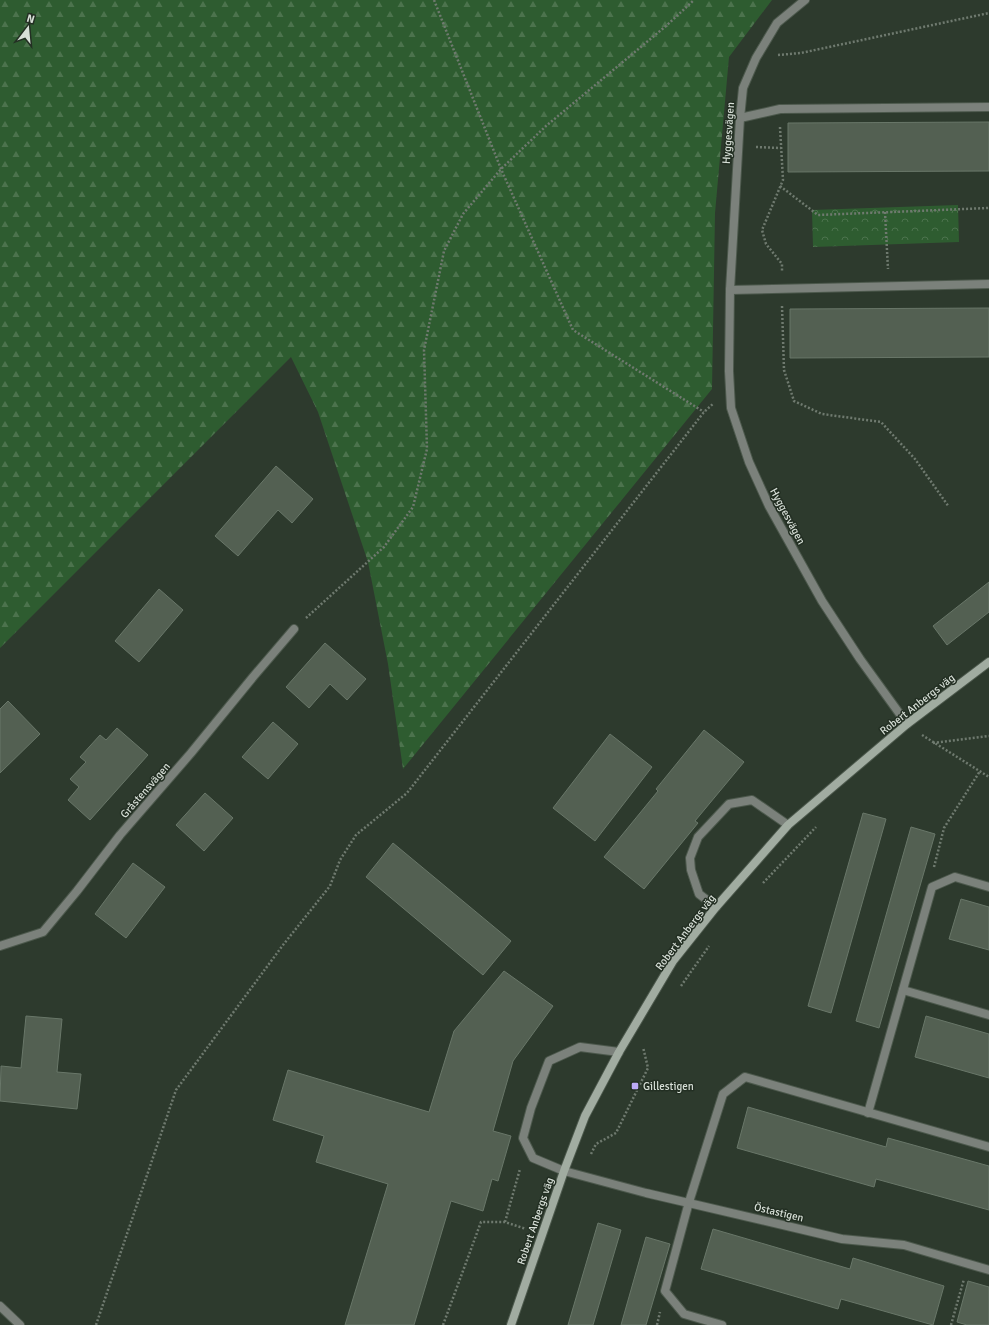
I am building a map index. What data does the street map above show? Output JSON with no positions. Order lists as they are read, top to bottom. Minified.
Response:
{"streets":{"street":["Hyggesvägen","Robert Anbergs väg","Gråstensvägen","Östastigen"]},"crossings":[["Hyggesvägen","Robert Anbergs väg"],["Robert Anbergs väg","Östastigen"]],"places":{"transit":["Gillestigen"]},"north":"top"}
